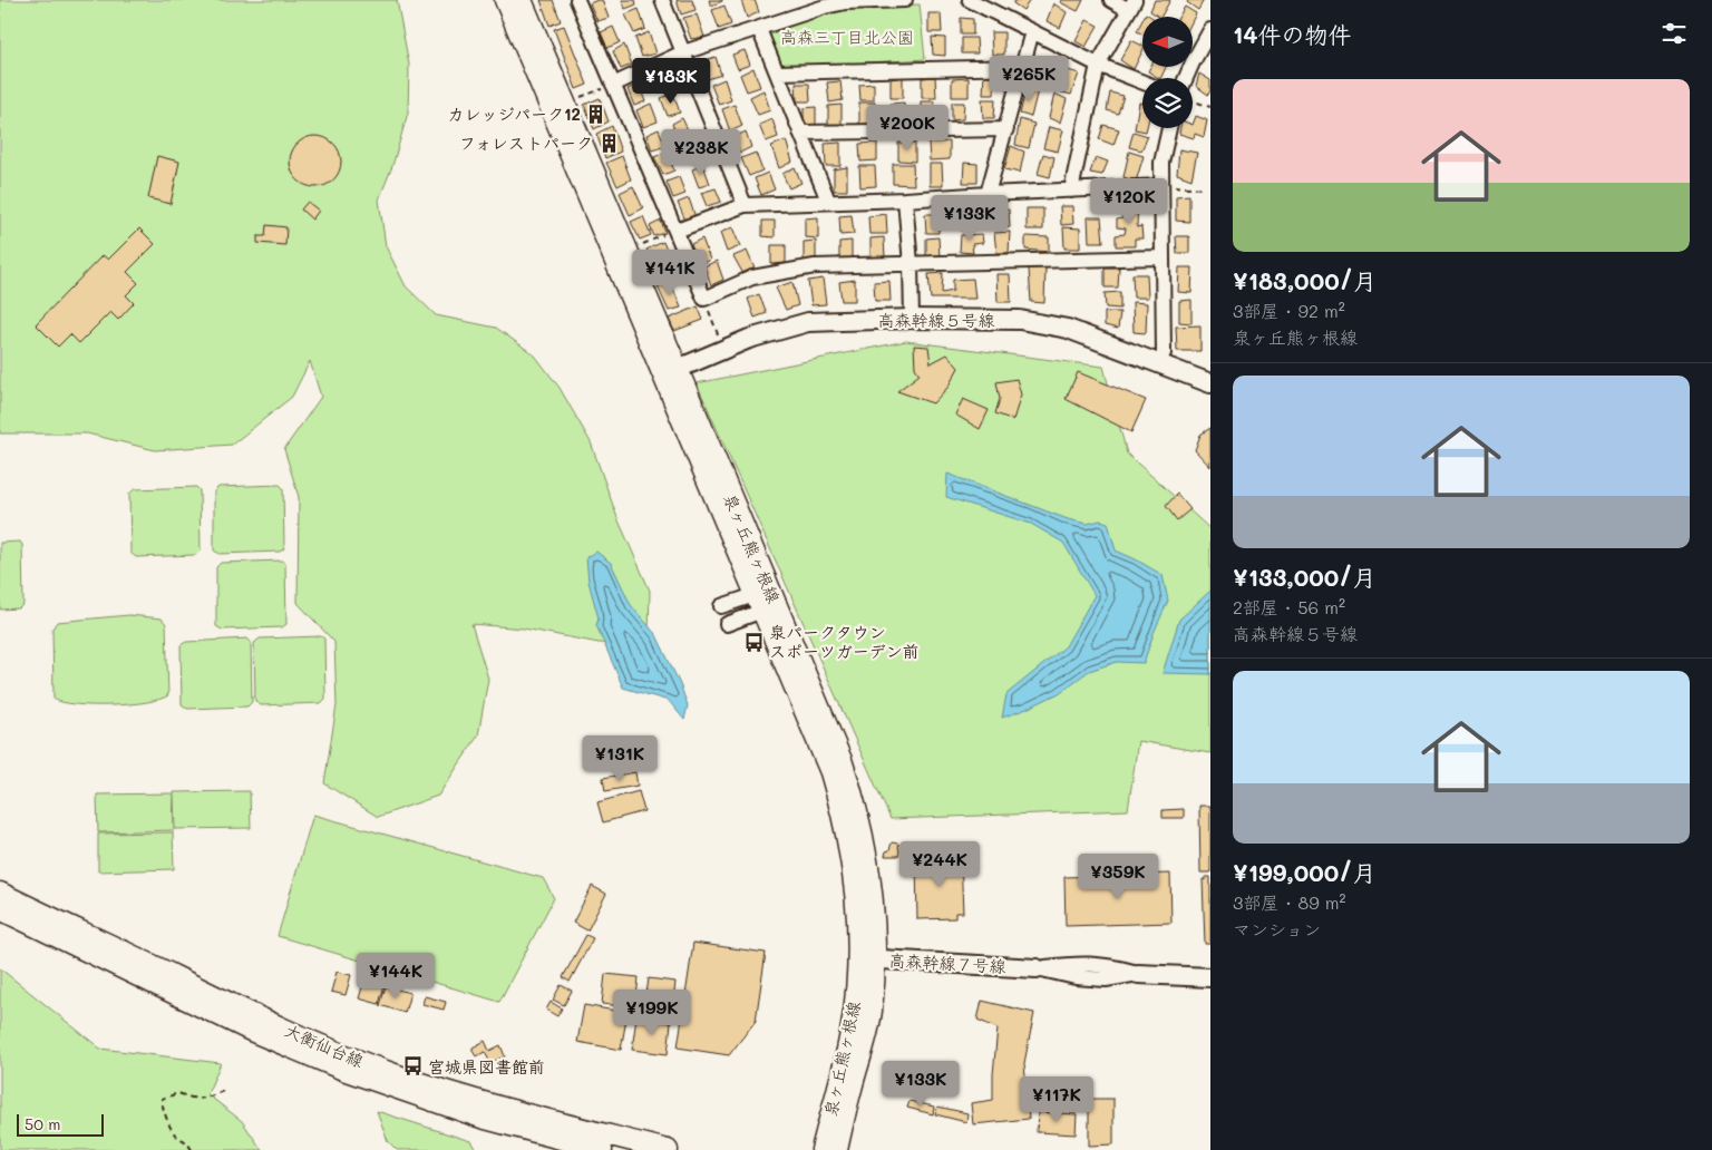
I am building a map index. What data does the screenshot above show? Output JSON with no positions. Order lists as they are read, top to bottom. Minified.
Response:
{"streets":{"main road":["泉ヶ丘熊ヶ根線","大衡仙台線"],"street":["高森幹線５号線","高森幹線７号線"]},"crossings":[["高森幹線５号線","泉ヶ丘熊ヶ根線"],["泉ヶ丘熊ヶ根線","高森幹線７号線"]],"parks":["高森三丁目北公園"],"places":{"building":["カレッジパーク12","フォレストパーク"],"bus stop":["泉パークタウン スポーツガーデン前","宮城県図書館前"]},"scale_bar":"50 m","north":"left","page":{"heading":"14件の物件","price":["¥265K","¥183K","¥200K","¥238K","¥120K","¥133K","¥141K","¥131K","¥244K","¥359K","¥144K","¥199K","¥133K","¥117K"],"list":[{"name":"¥183,000/月","note":"3部屋 · 92 m² · 泉ヶ丘熊ヶ根線"},{"name":"¥133,000/月","note":"2部屋 · 56 m² · 高森幹線５号線"},{"name":"¥199,000/月","note":"3部屋 · 89 m² · マンション"}],"scale":"50 m"}}
